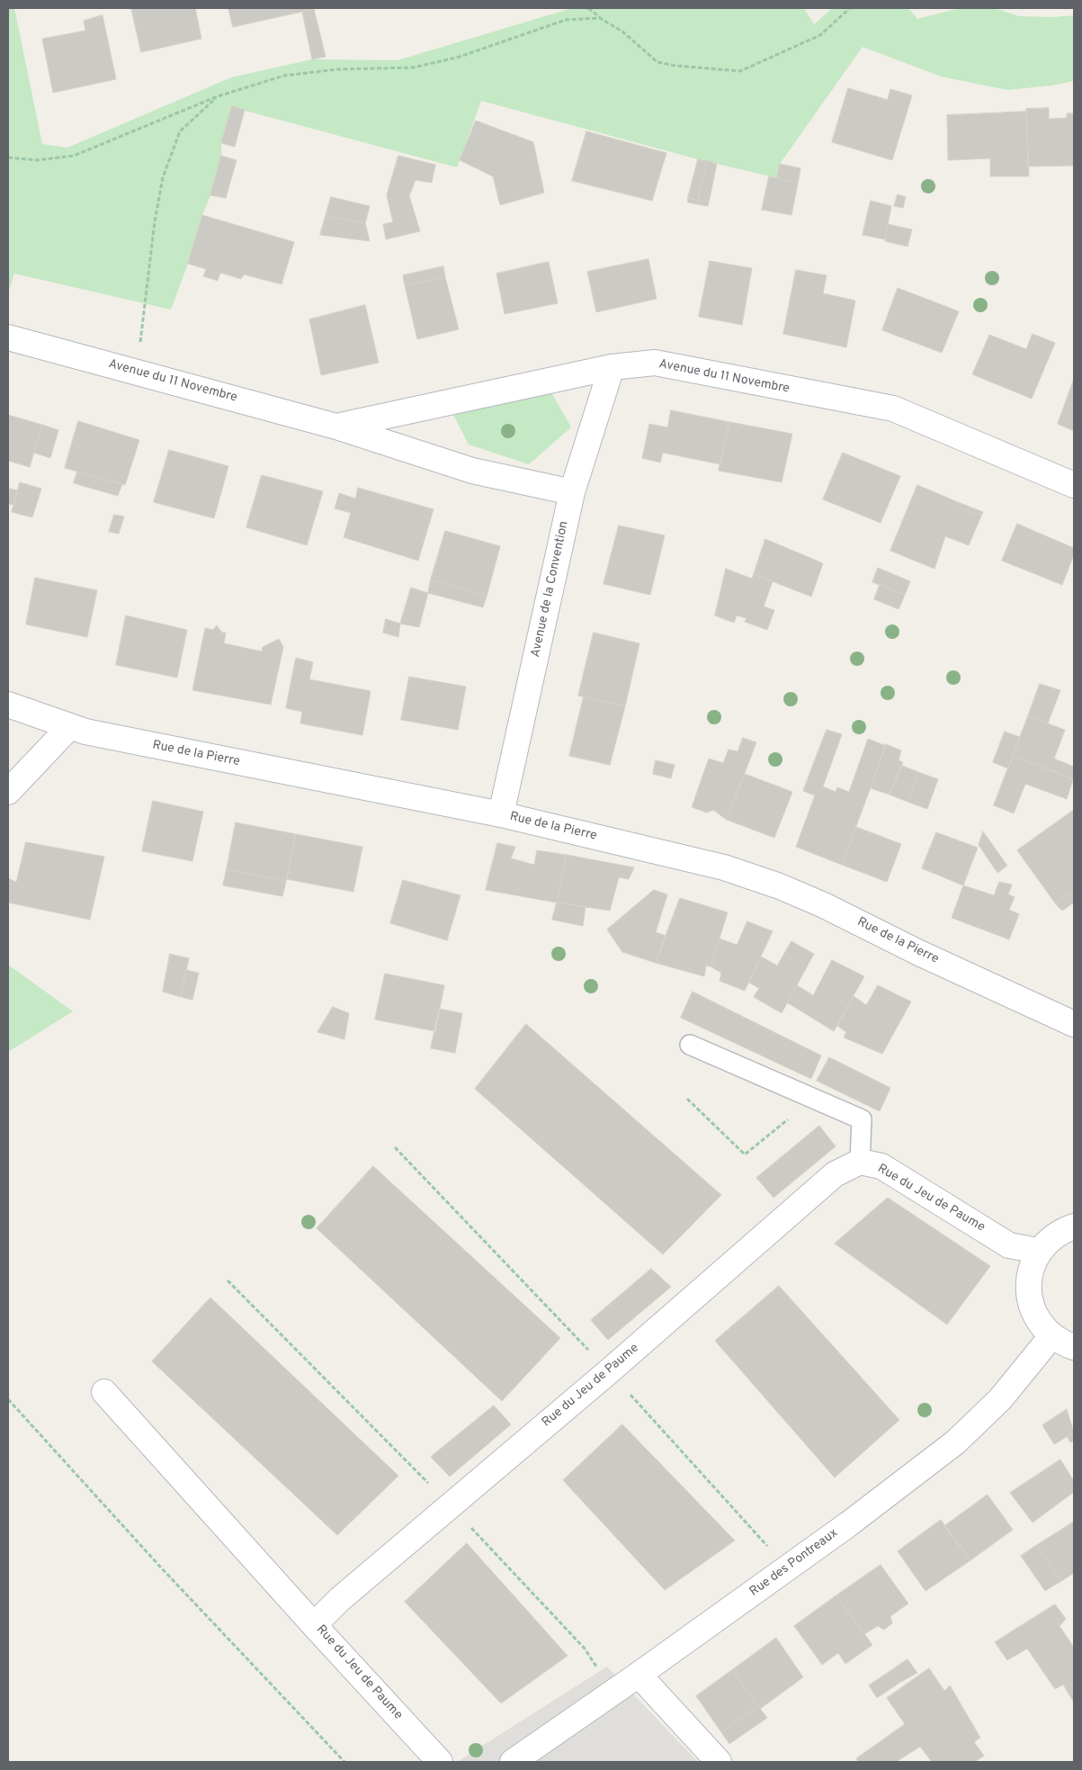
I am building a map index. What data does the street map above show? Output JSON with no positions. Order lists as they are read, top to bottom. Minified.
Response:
{"streets":{"street":["Avenue du 11 Novembre","Avenue de la Convention","Rue de la Pierre","Rue du Jeu de Paume","Rue des Pontreaux"]},"crossings":[["Avenue du 11 Novembre","Avenue de la Convention"],["Avenue de la Convention","Rue de la Pierre"]]}
